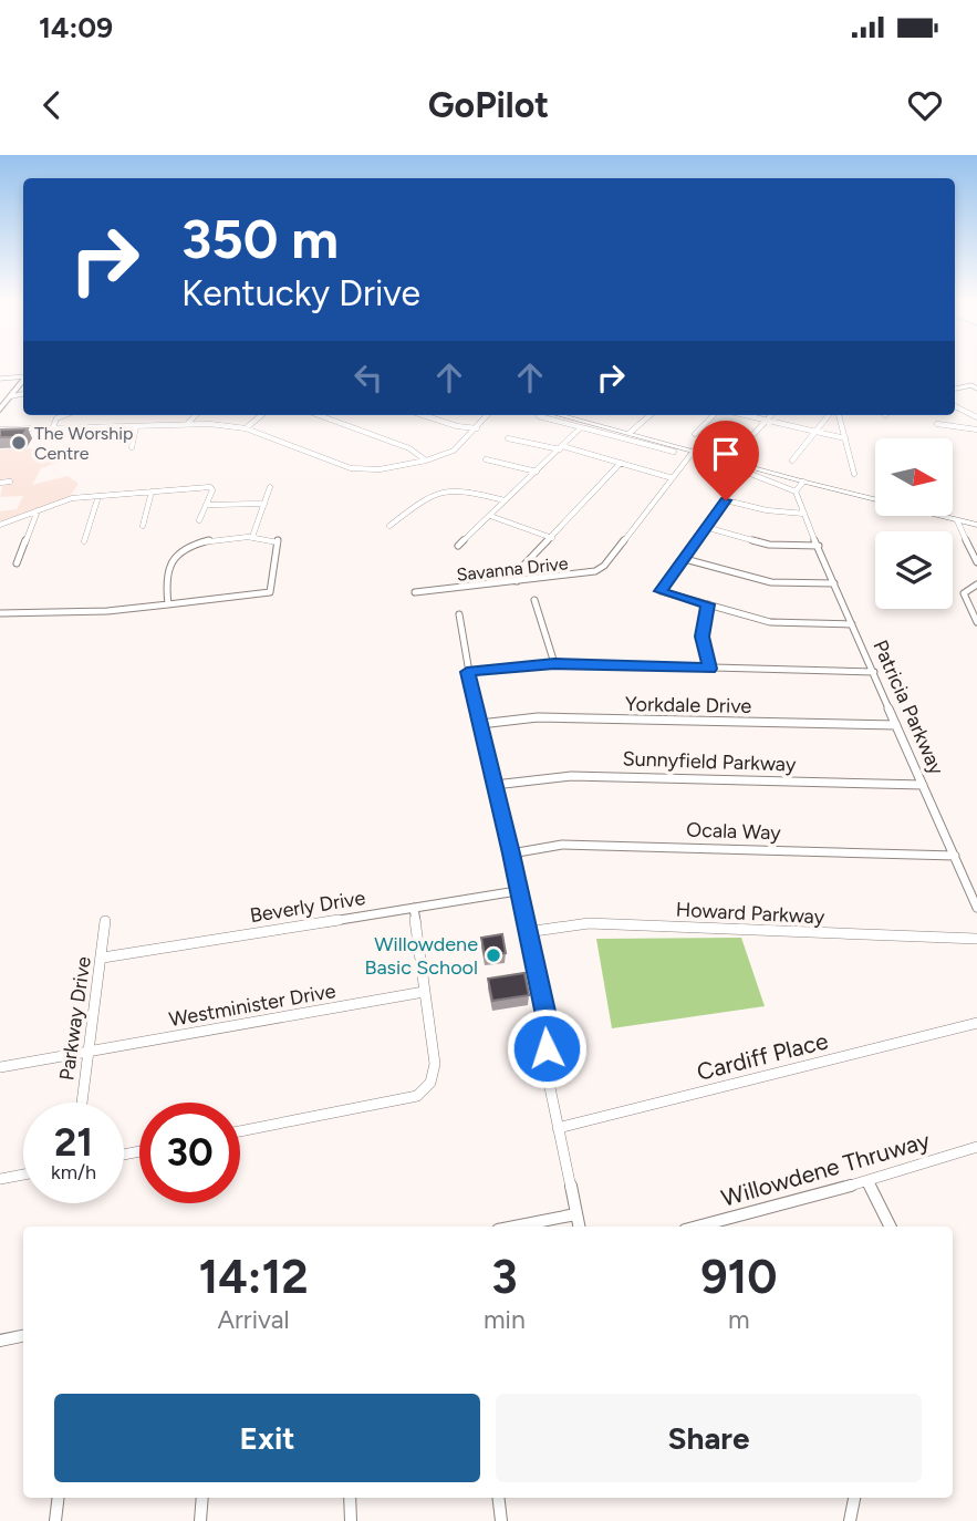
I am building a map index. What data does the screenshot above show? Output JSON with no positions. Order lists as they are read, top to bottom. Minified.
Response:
{"streets":{"street":["Savanna Drive","Yorkdale Drive","Patricia Parkway","Sunnyfield Parkway","Ocala Way","Beverly Drive","Howard Parkway","Westminister Drive","Parkway Drive","Cardiff Place","Willowdene Thruway"]},"crossings":[["Yorkdale Drive","Patricia Parkway"],["Patricia Parkway","Sunnyfield Parkway"],["Patricia Parkway","Ocala Way"],["Beverly Drive","Parkway Drive"],["Westminister Drive","Parkway Drive"]],"places":["The Worship Centre","Willowdene Basic School"],"north":"right","page":{"status":"14:09","header":"GoPilot","turn":["350 m","Kentucky Drive"],"speed":"21 km/h","limit":"30","eta":["14:12","Arrival","3","min","910","m"],"buttons":["Exit","Share"]}}
